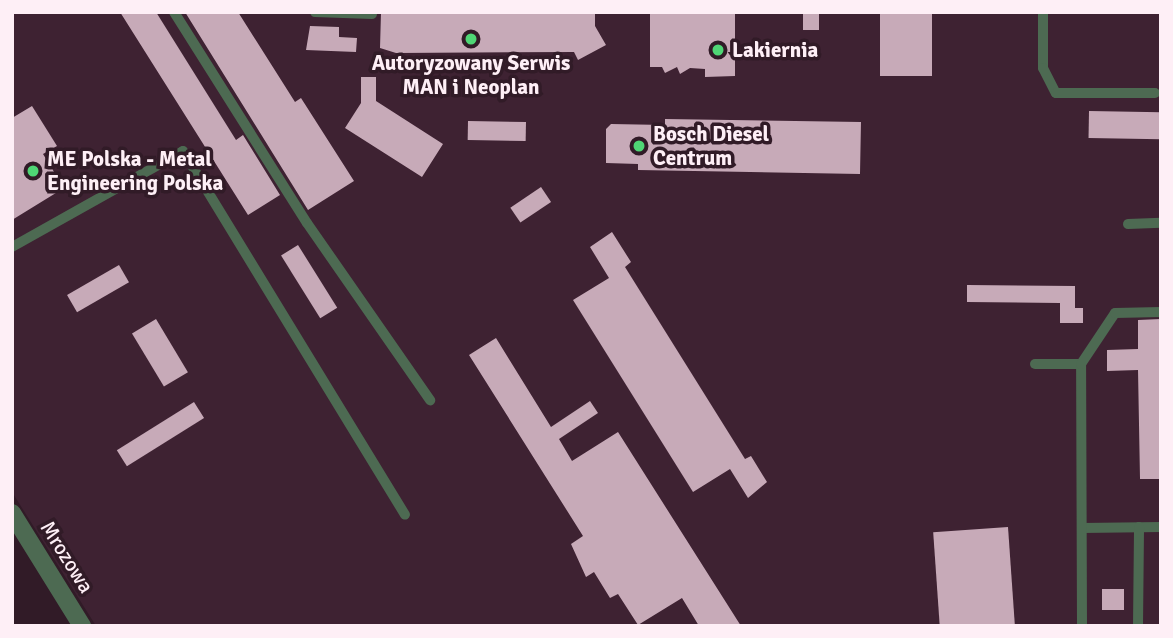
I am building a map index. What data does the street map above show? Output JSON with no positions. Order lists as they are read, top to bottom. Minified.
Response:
{"streets":{"street":["Mrozowa"]},"places":["Autoryzowany Serwis MAN i Neoplan","Lakiernia","Bosch Diesel Centrum","ME Polska - Metal Engineering Polska"]}
